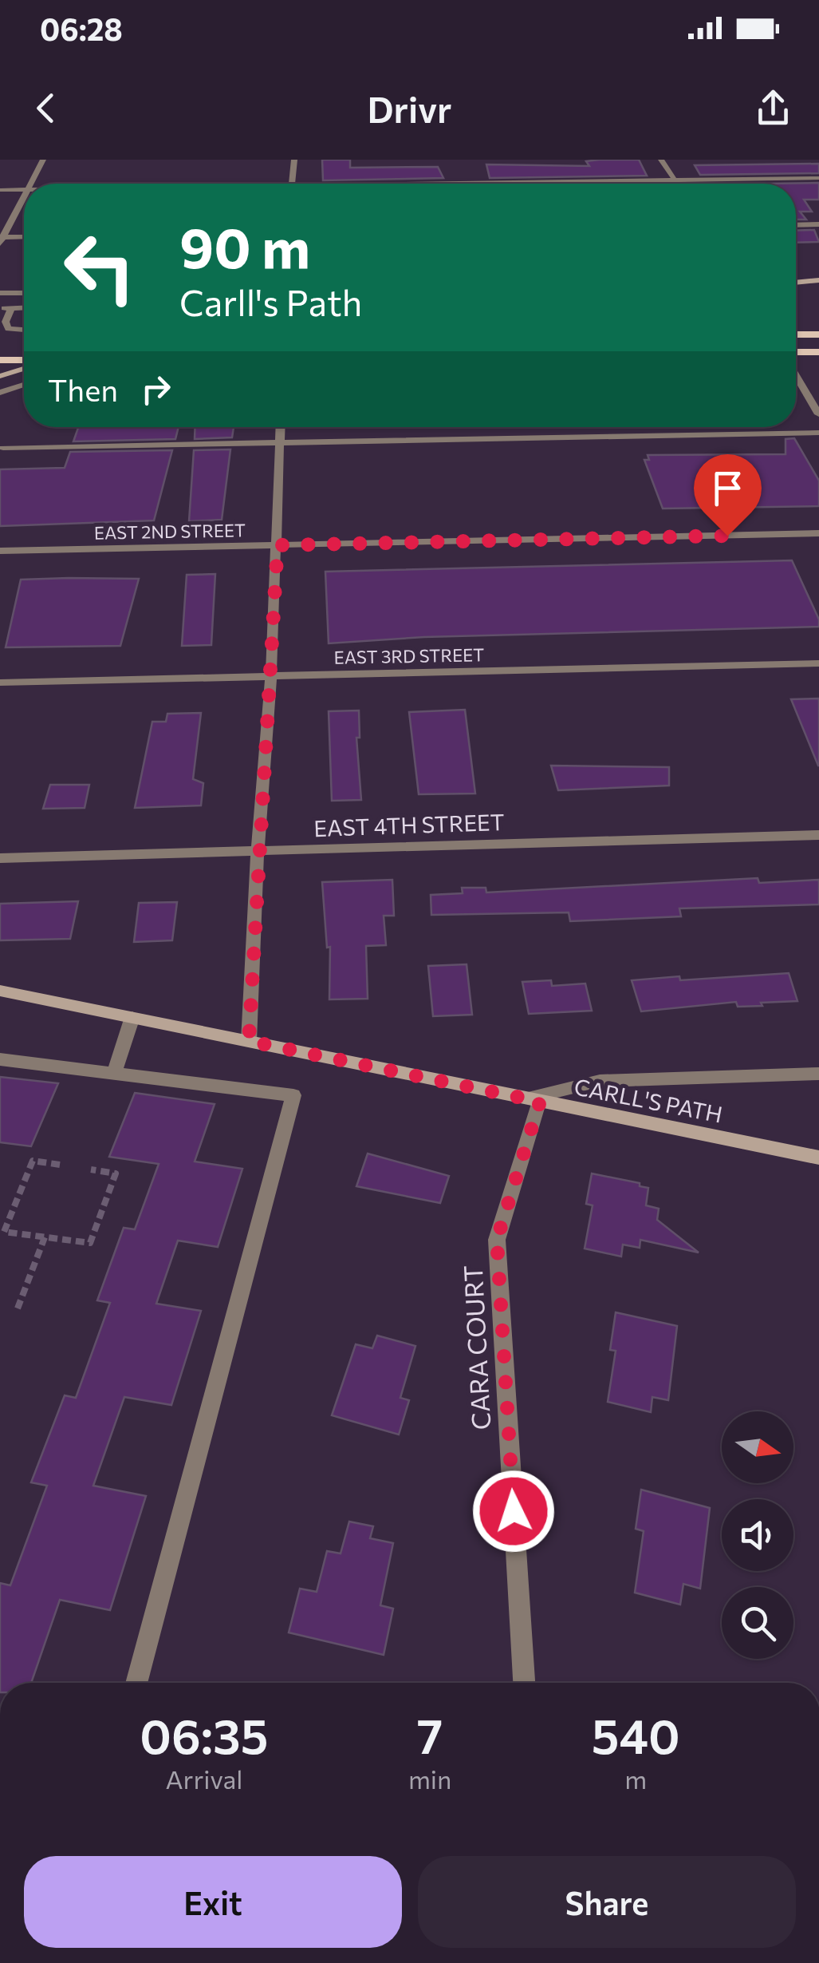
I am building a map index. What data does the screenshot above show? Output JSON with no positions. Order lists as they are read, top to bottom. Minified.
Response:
{"streets":{"street":["EAST 2ND STREET","EAST 3RD STREET","EAST 4TH STREET","CARLL'S PATH","CARA COURT"]},"crossings":[["CARLL'S PATH","CARA COURT"]],"north":"right","page":{"status":"06:28","header":"Drivr","turn":["90 m","Carll's Path"],"then":"Then","eta":["06:35","Arrival","7","min","540","m"],"buttons":["Exit","Share"]}}
